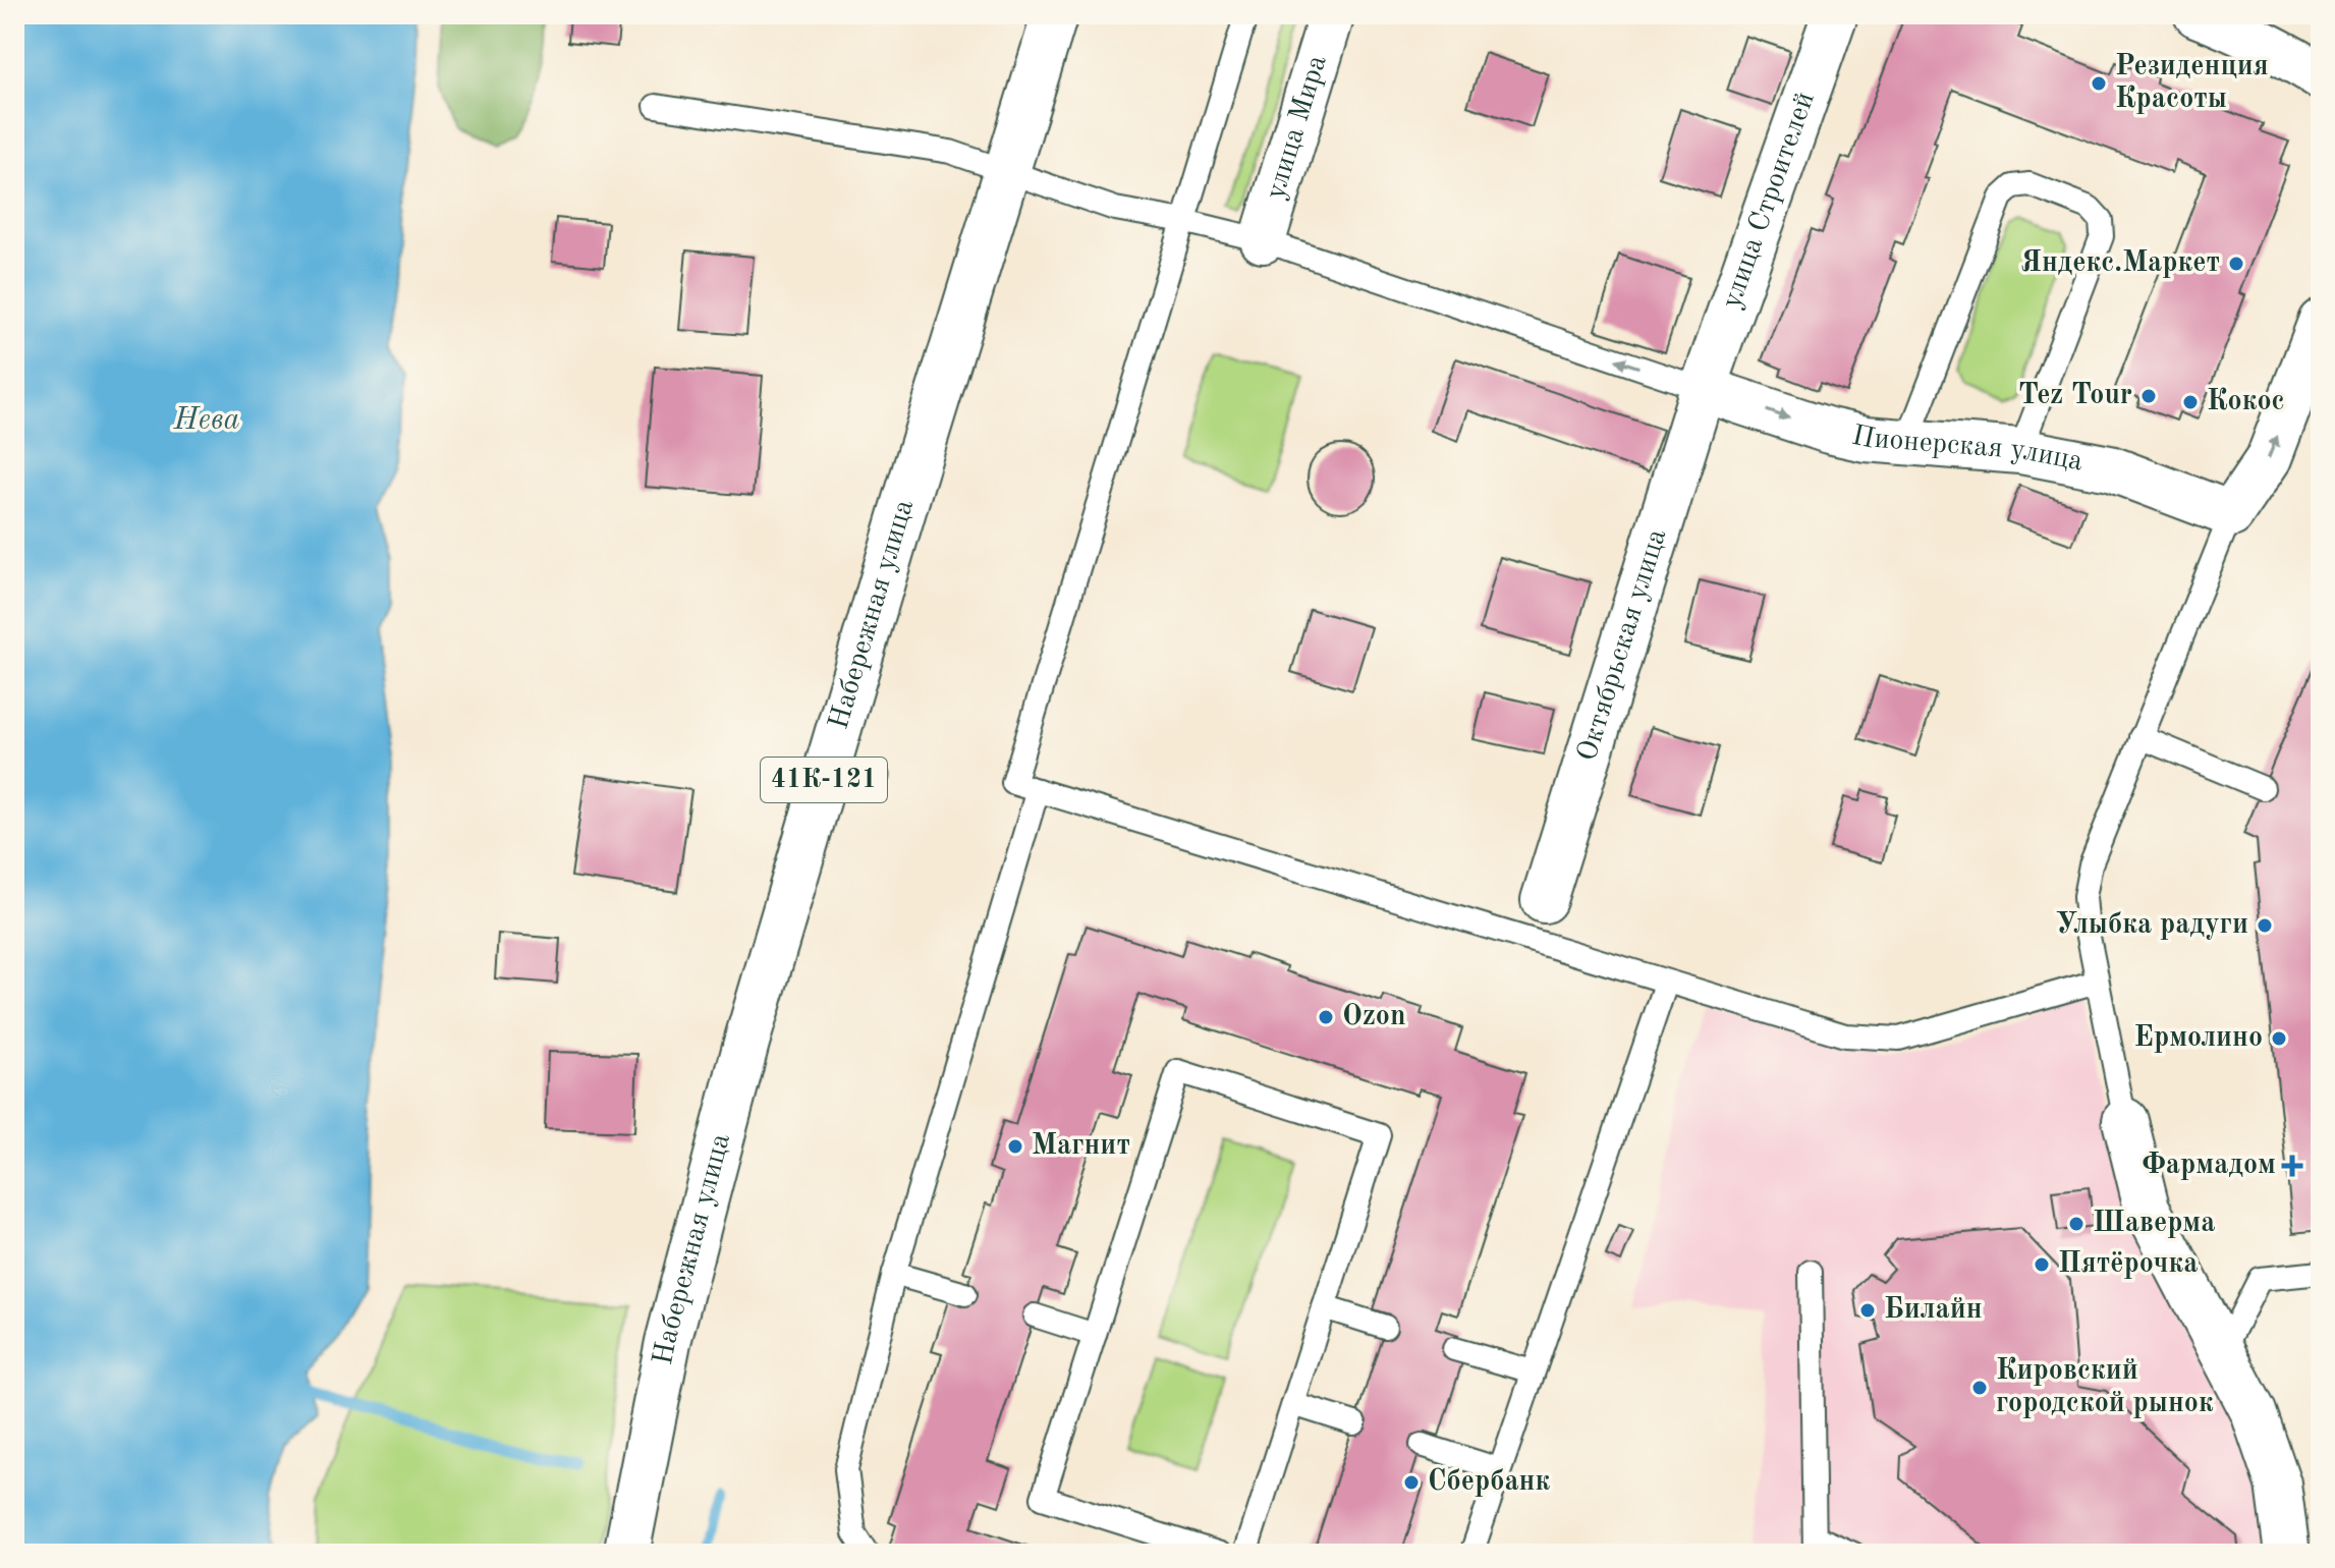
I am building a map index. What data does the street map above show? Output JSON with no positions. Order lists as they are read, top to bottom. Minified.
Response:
{"streets":{"street":["улица Мира","улица Строителей","Пионерская улица","Набережная улица","Октябрьская улица","41К-121"]},"crossings":[["улица Строителей","Пионерская улица"],["улица Строителей","Октябрьская улица"],["Пионерская улица","Октябрьская улица"]],"one_way":["Пионерская улица"],"water":["Нева"],"places":{"other":["Резиденция Красоты","Яндекс.Маркет","Tez Tour","Кокос","Улыбка радуги","Ozon","Ермолино","Магнит","Шаверма","Пятёрочка","Билайн","Кировский городской рынок","Сбербанк"],"health":["Фармадом"]}}
